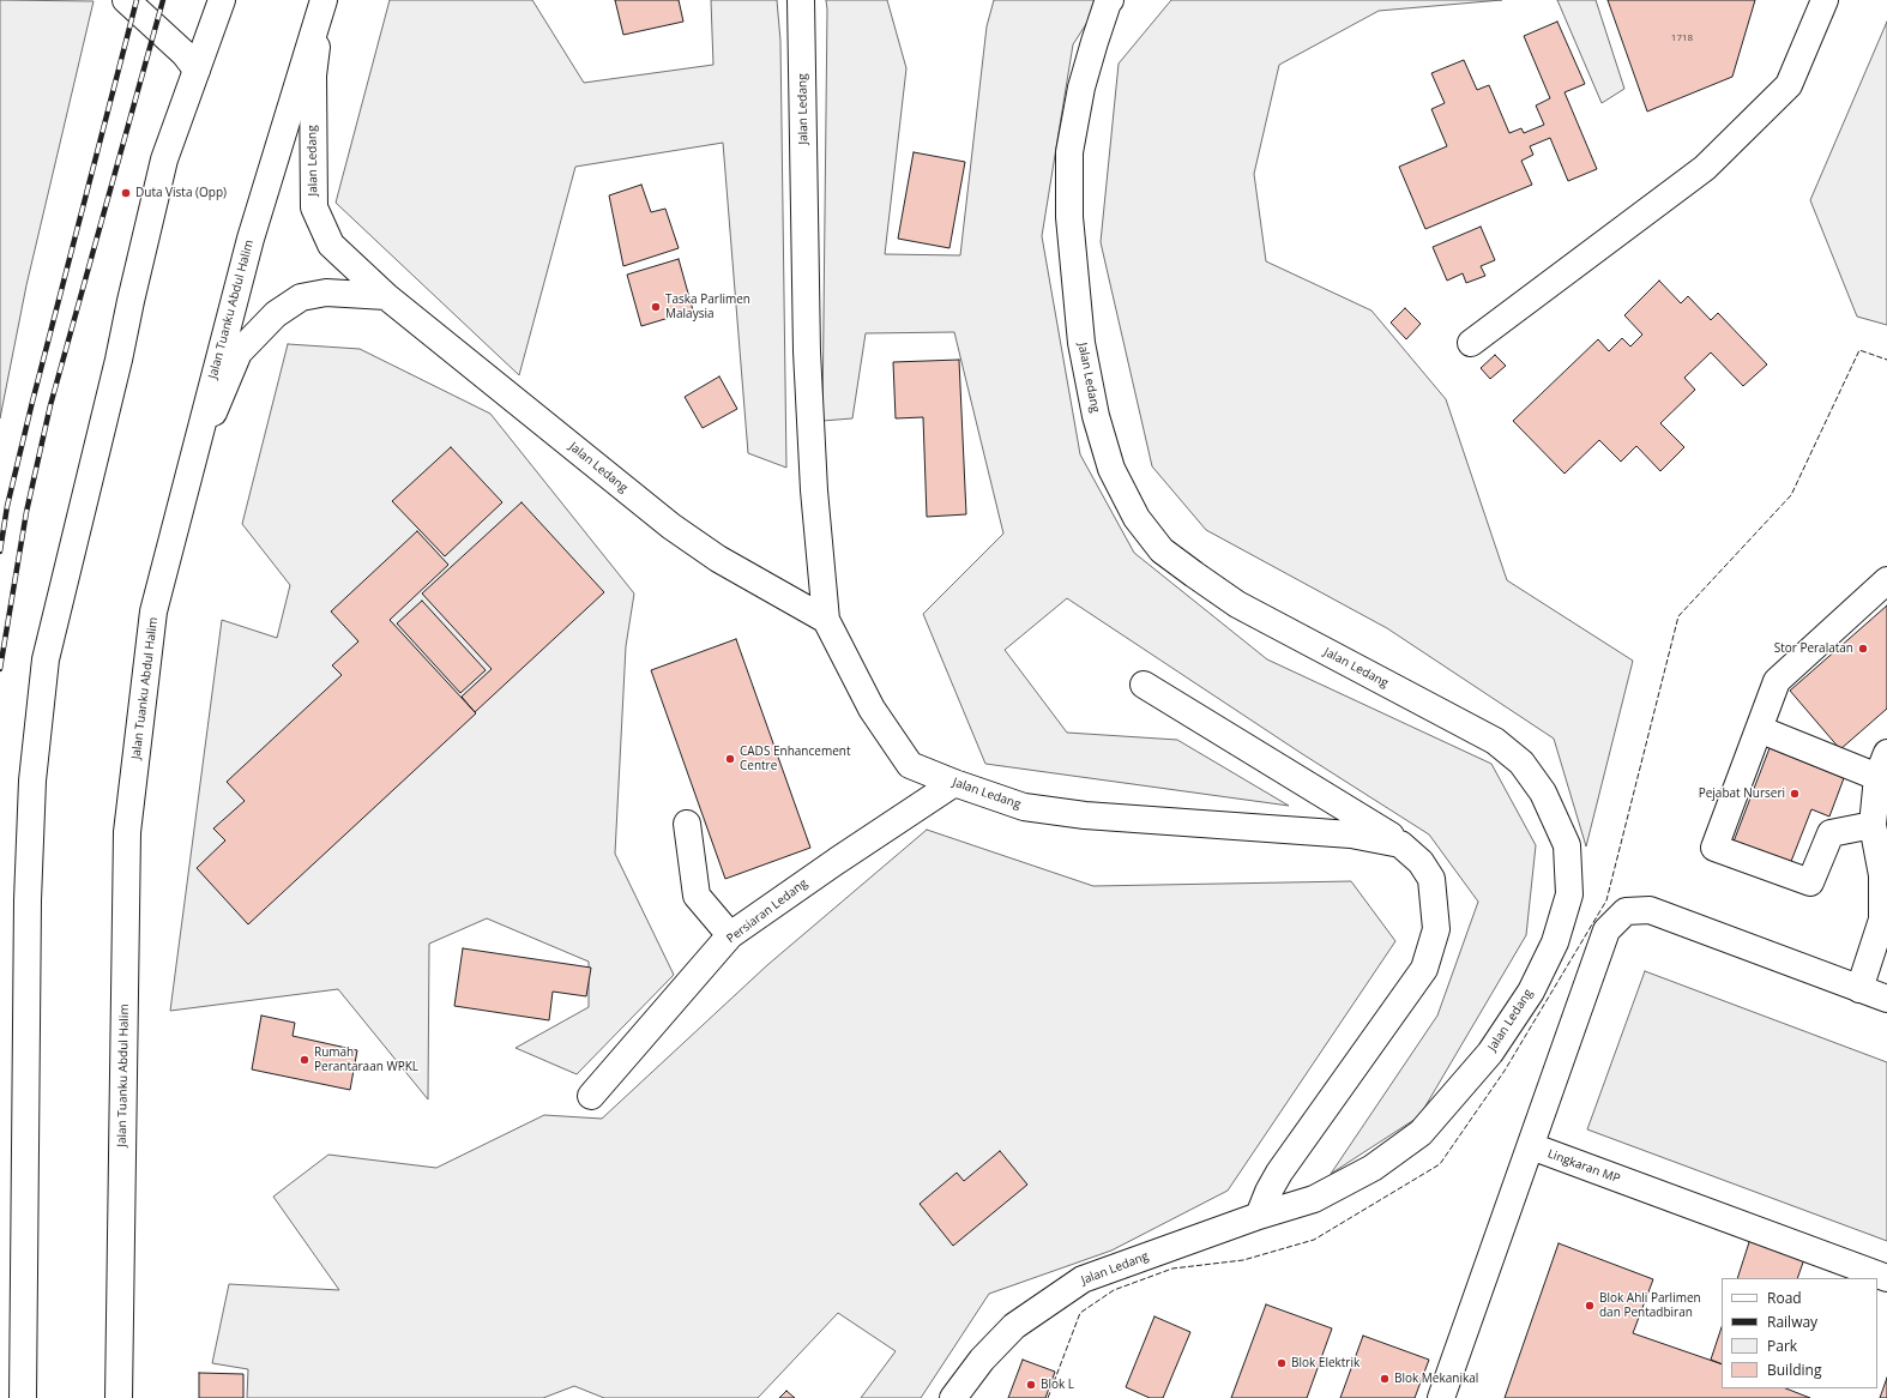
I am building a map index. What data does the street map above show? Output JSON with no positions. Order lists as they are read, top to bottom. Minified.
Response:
{"streets":{"street":["Jalan Ledang","Jalan Tuanku Abdul Halim","Persiaran Ledang","Lingkaran MP"]},"crossings":[["Jalan Ledang","Jalan Tuanku Abdul Halim"],["Jalan Ledang","Persiaran Ledang"]],"places":["Duta Vista (Opp)","Taska Parlimen Malaysia","Stor Peralatan","CADS Enhancement Centre","Pejabat Nurseri","Rumah Perantaraan WPKL","Blok Ahli Parlimen dan Pentadbiran","Blok Elektrik","Blok Mekanikal","Blok L"],"house_numbers":["1718"],"legend":["Road","Railway","Park","Building"]}
